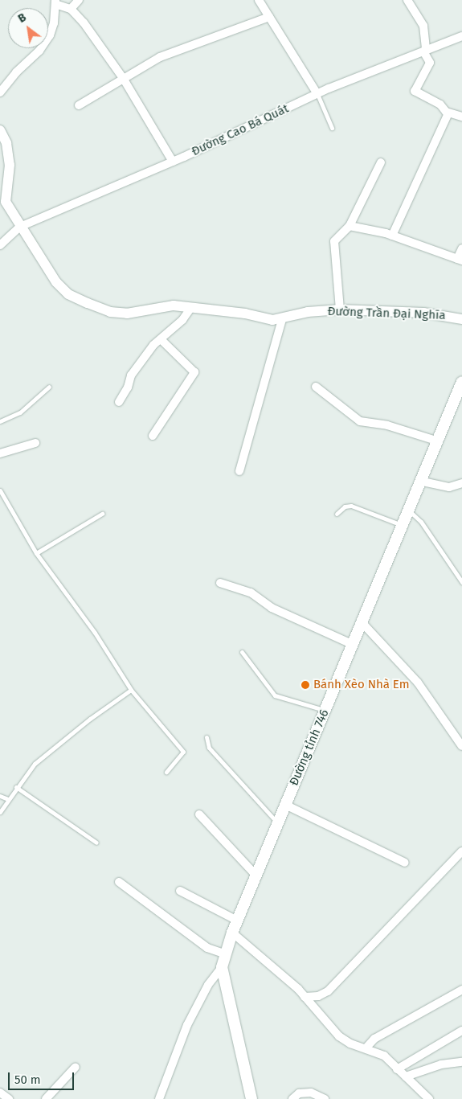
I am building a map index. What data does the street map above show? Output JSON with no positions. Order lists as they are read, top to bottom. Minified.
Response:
{"streets":{"main road":["Đường tỉnh 746"],"street":["Đường Cao Bá Quát","Đường Trần Đại Nghĩa"]},"crossings":[["Đường Cao Bá Quát","Đường Trần Đại Nghĩa"]],"places":["Bánh Xèo Nhà Em"],"scale_bar":"50 m","north":"top left"}
